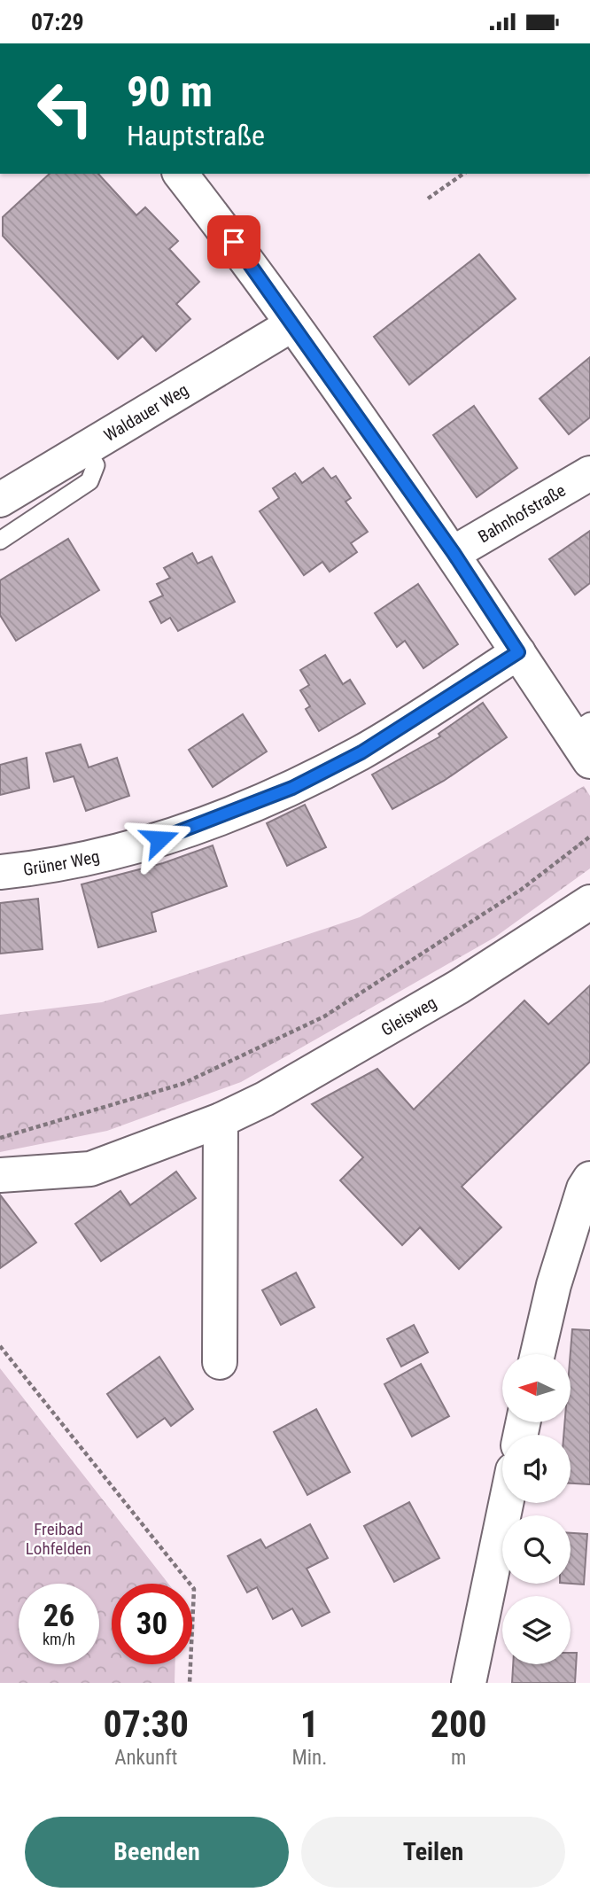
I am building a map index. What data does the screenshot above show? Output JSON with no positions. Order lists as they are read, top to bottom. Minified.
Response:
{"streets":{"street":["Waldauer Weg","Bahnhofstraße","Grüner Weg","Gleisweg"]},"parks":["Freibad Lohfelden"],"north":"left","page":{"status":"07:29","turn":["90 m","Hauptstraße"],"speed":"26 km/h","limit":"30","eta":["07:30","Ankunft","1","Min.","200","m"],"buttons":["Beenden","Teilen"]}}
